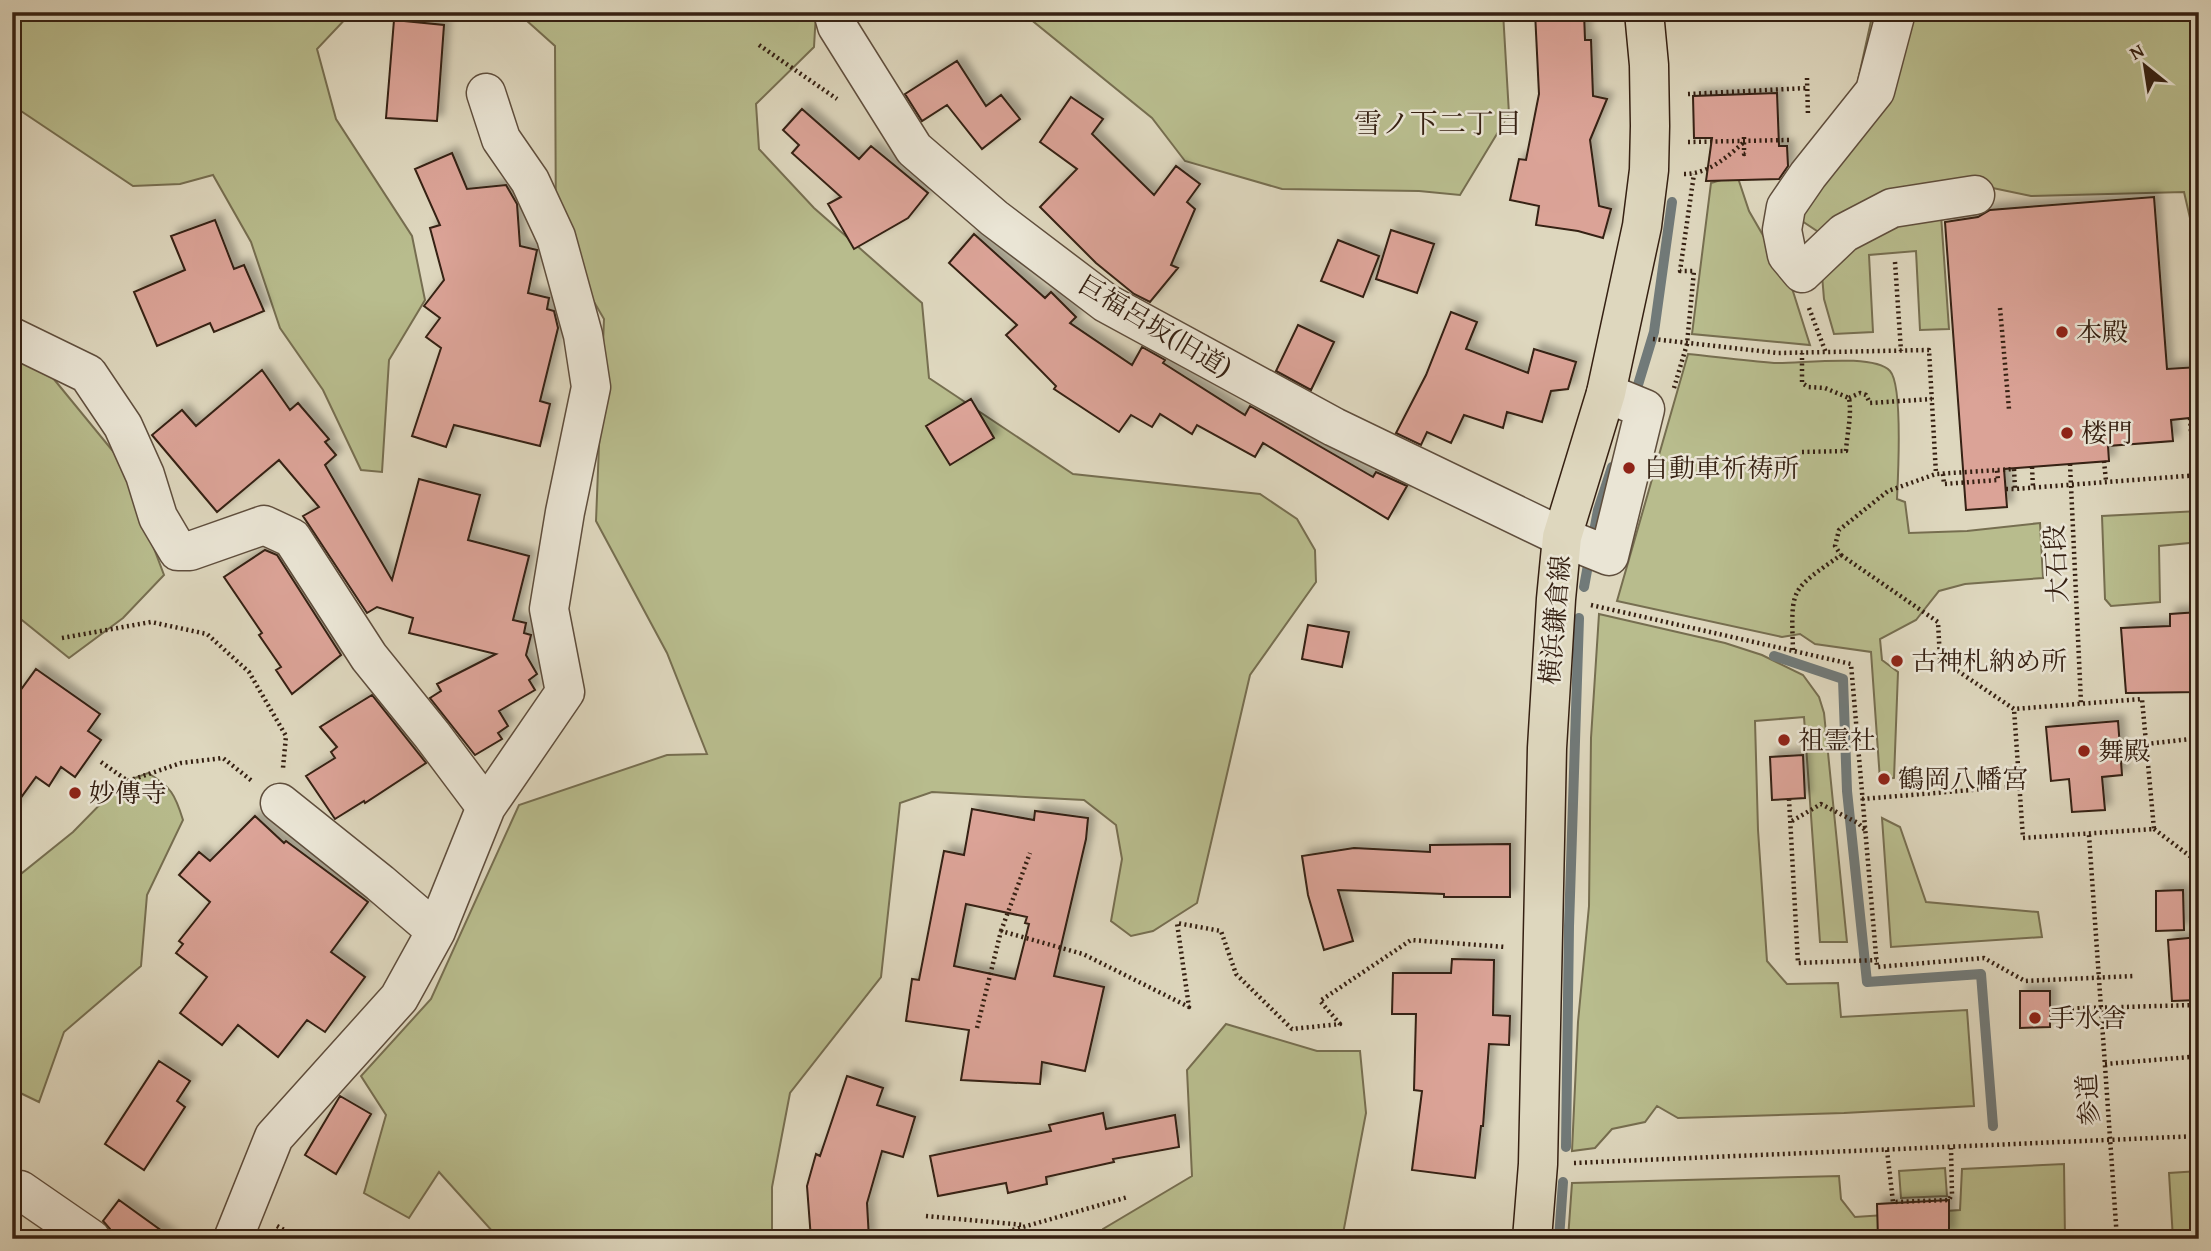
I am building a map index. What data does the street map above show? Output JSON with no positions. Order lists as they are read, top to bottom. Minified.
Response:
{"streets":{"main road":["横浜鎌倉線"],"street":["巨福呂坂(旧道)"],"path":["大石段","参道"]},"crossings":[["巨福呂坂(旧道)","横浜鎌倉線"]],"districts":["雪ノ下二丁目"],"places":["本殿","楼門","自動車祈祷所","古神札納め所","祖霊社","舞殿","鶴岡八幡宮","妙傳寺","手水舎"],"north":"top left"}
